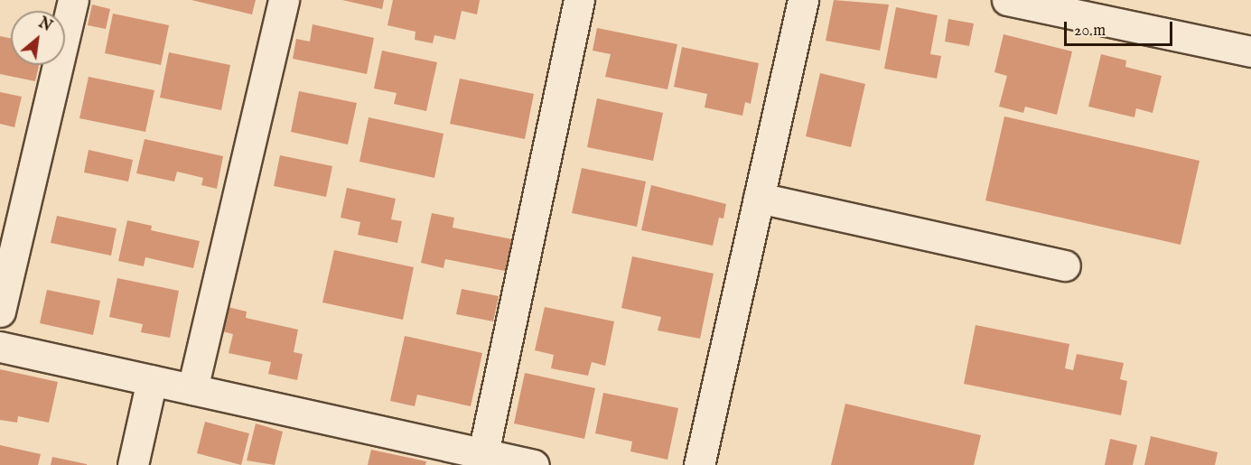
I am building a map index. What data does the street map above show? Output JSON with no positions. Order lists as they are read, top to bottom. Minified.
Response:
{"scale_bar":"20 m","north":"top right"}
